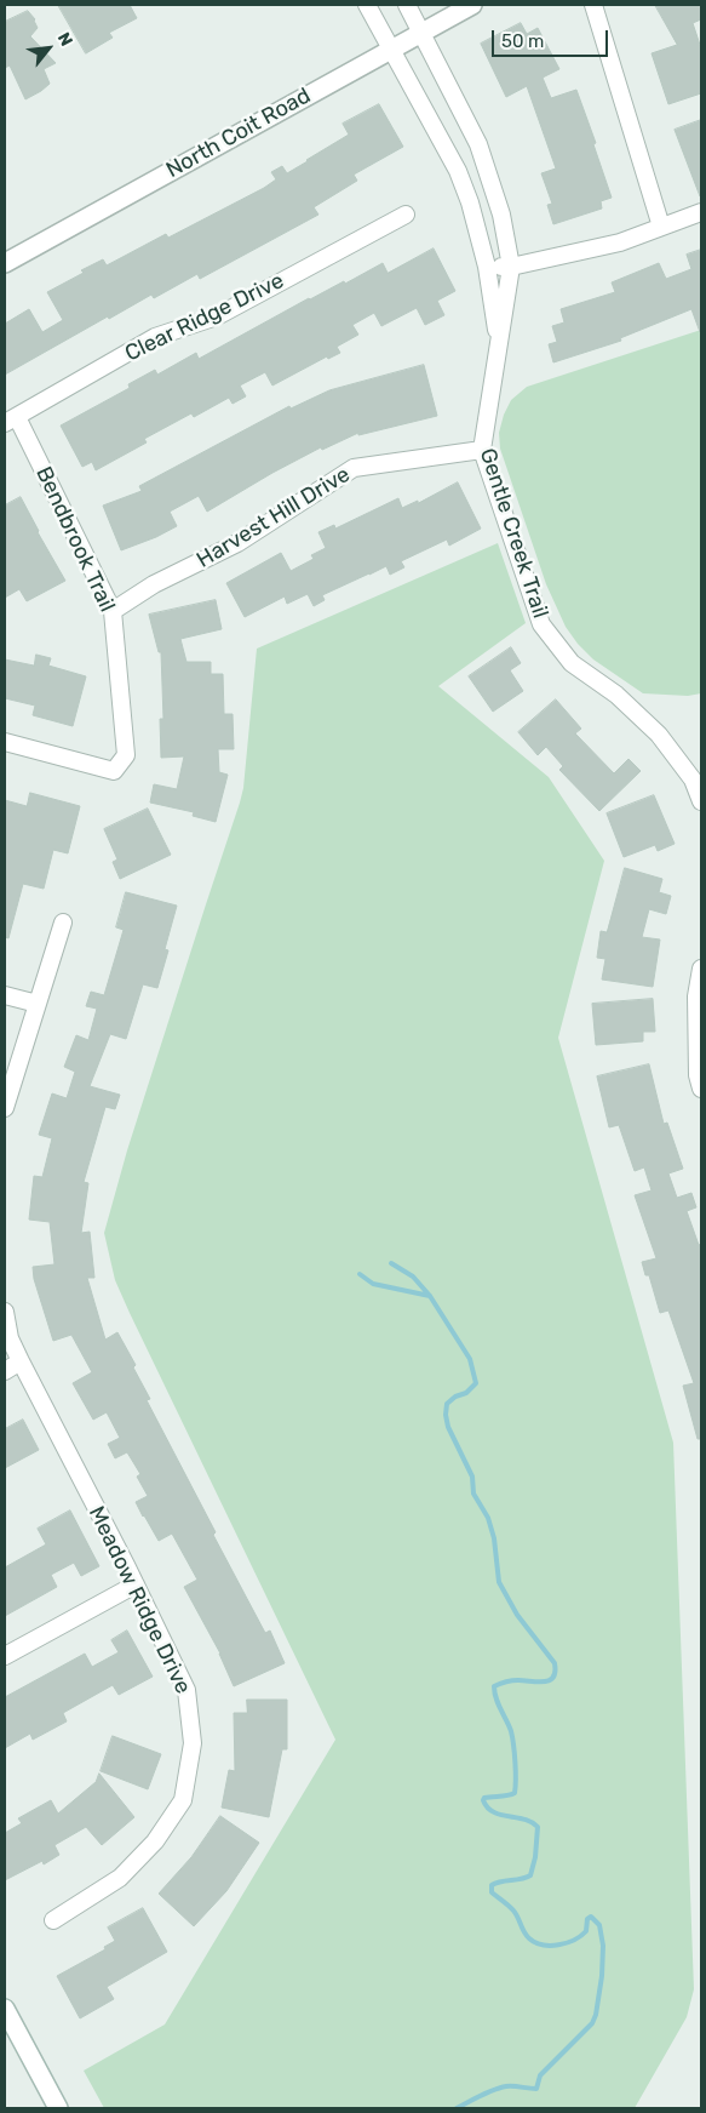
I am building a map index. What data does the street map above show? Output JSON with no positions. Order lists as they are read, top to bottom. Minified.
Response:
{"streets":{"street":["North Coit Road","Clear Ridge Drive","Harvest Hill Drive","Gentle Creek Trail","Bendbrook Trail","Meadow Ridge Drive"]},"crossings":[["North Coit Road","Gentle Creek Trail"],["Clear Ridge Drive","Bendbrook Trail"],["Harvest Hill Drive","Gentle Creek Trail"],["Harvest Hill Drive","Bendbrook Trail"]],"scale_bar":"50 m","north":"top right"}
